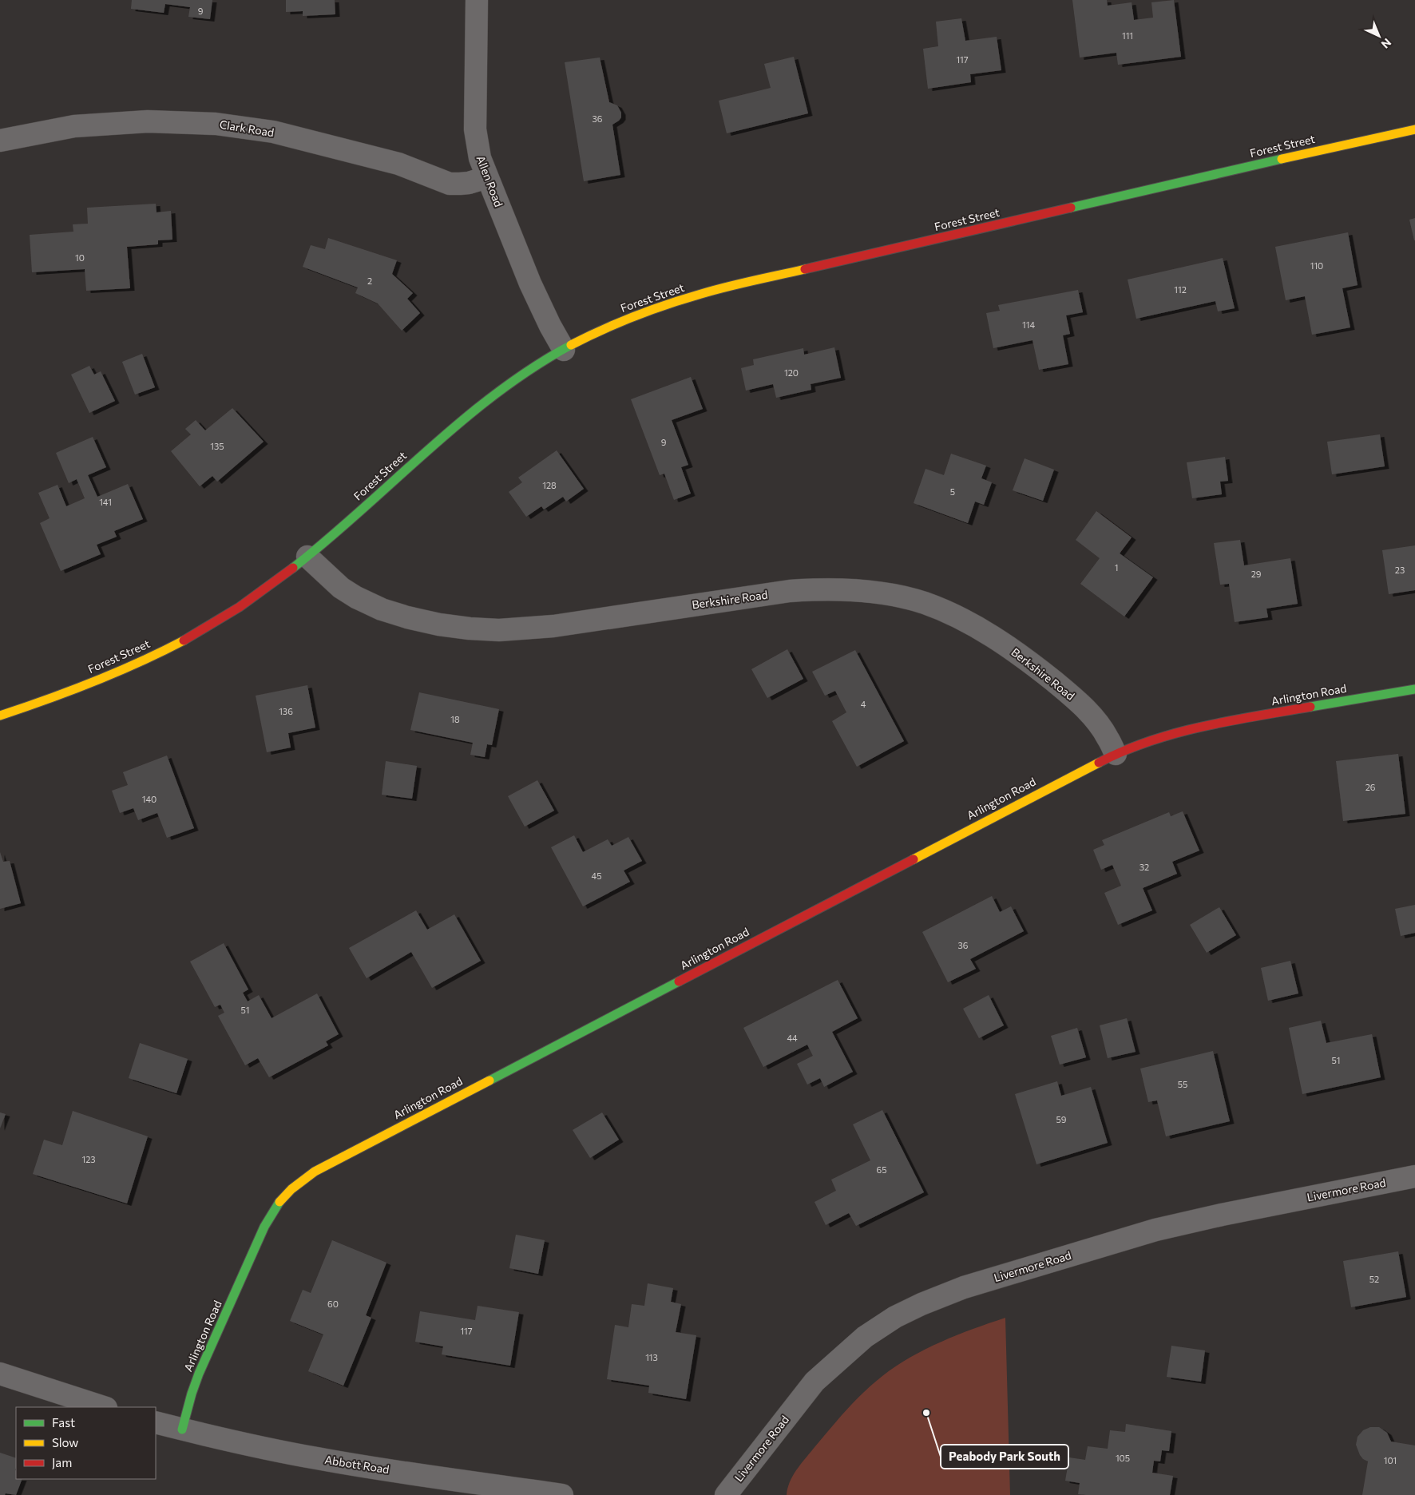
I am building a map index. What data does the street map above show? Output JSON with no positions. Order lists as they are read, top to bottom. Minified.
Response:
{"streets":{"street":["Clark Road","Forest Street","Allen Road","Berkshire Road","Arlington Road","Livermore Road","Abbott Road"]},"crossings":[["Clark Road","Allen Road"],["Forest Street","Allen Road"],["Forest Street","Berkshire Road"],["Berkshire Road","Arlington Road"],["Arlington Road","Abbott Road"]],"places":["Peabody Park South"],"house_numbers":["9","111","117","36","10","110","2","112","114","120","9","135","128","5","141","1","23","29","4","136","18","26","140","32","45","36","51","44","51","55","59","123","65","52","60","117","113","105","101"],"legend":["Fast","Slow","Jam"],"north":"bottom right"}
